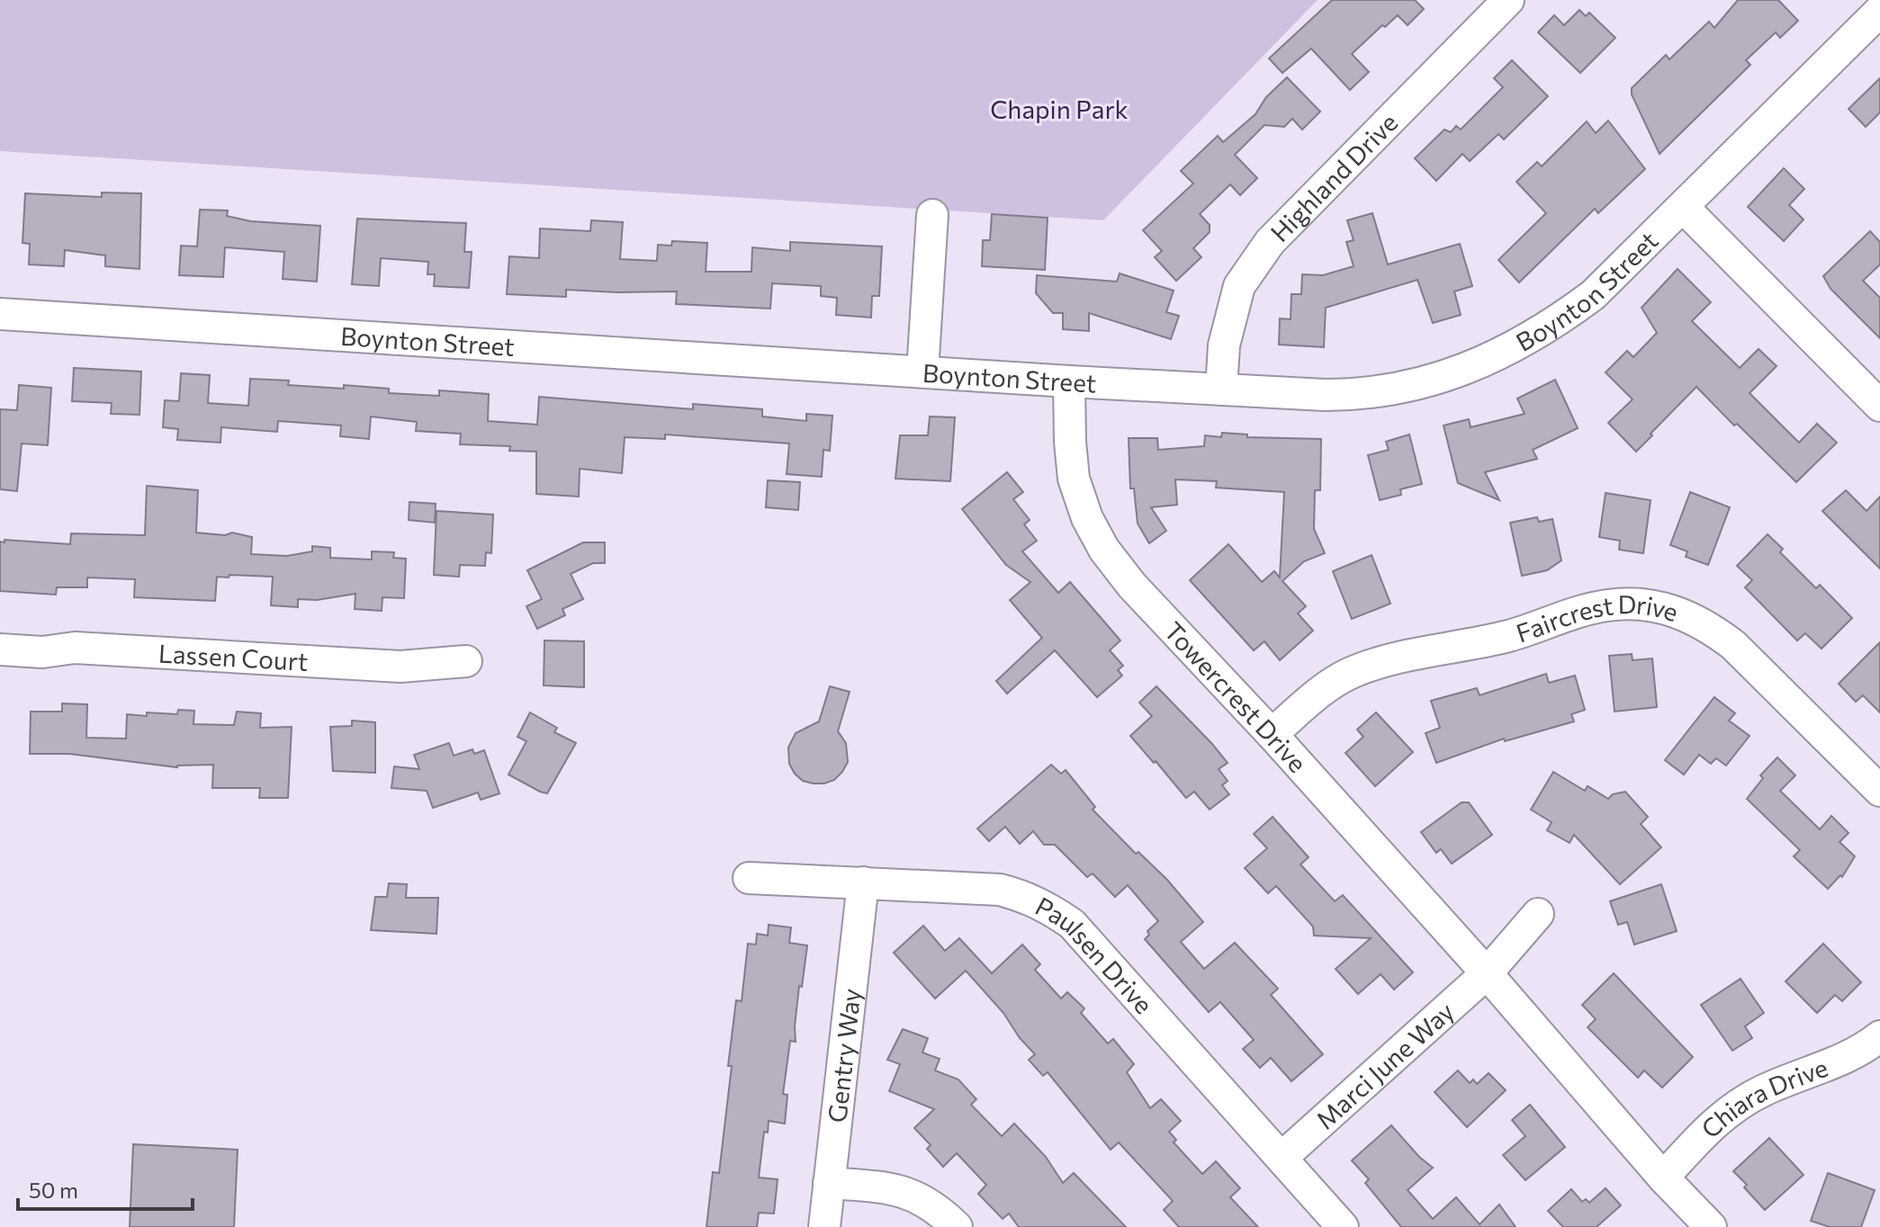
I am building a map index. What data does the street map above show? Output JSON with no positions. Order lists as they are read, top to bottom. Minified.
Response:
{"streets":{"street":["Highland Drive","Boynton Street","Faircrest Drive","Lassen Court","Towercrest Drive","Paulsen Drive","Gentry Way","Marci June Way","Chiara Drive"]},"crossings":[["Highland Drive","Boynton Street"],["Boynton Street","Towercrest Drive"],["Faircrest Drive","Towercrest Drive"],["Towercrest Drive","Marci June Way"],["Towercrest Drive","Chiara Drive"],["Paulsen Drive","Gentry Way"],["Paulsen Drive","Marci June Way"]],"parks":["Chapin Park"],"scale_bar":"50 m"}
